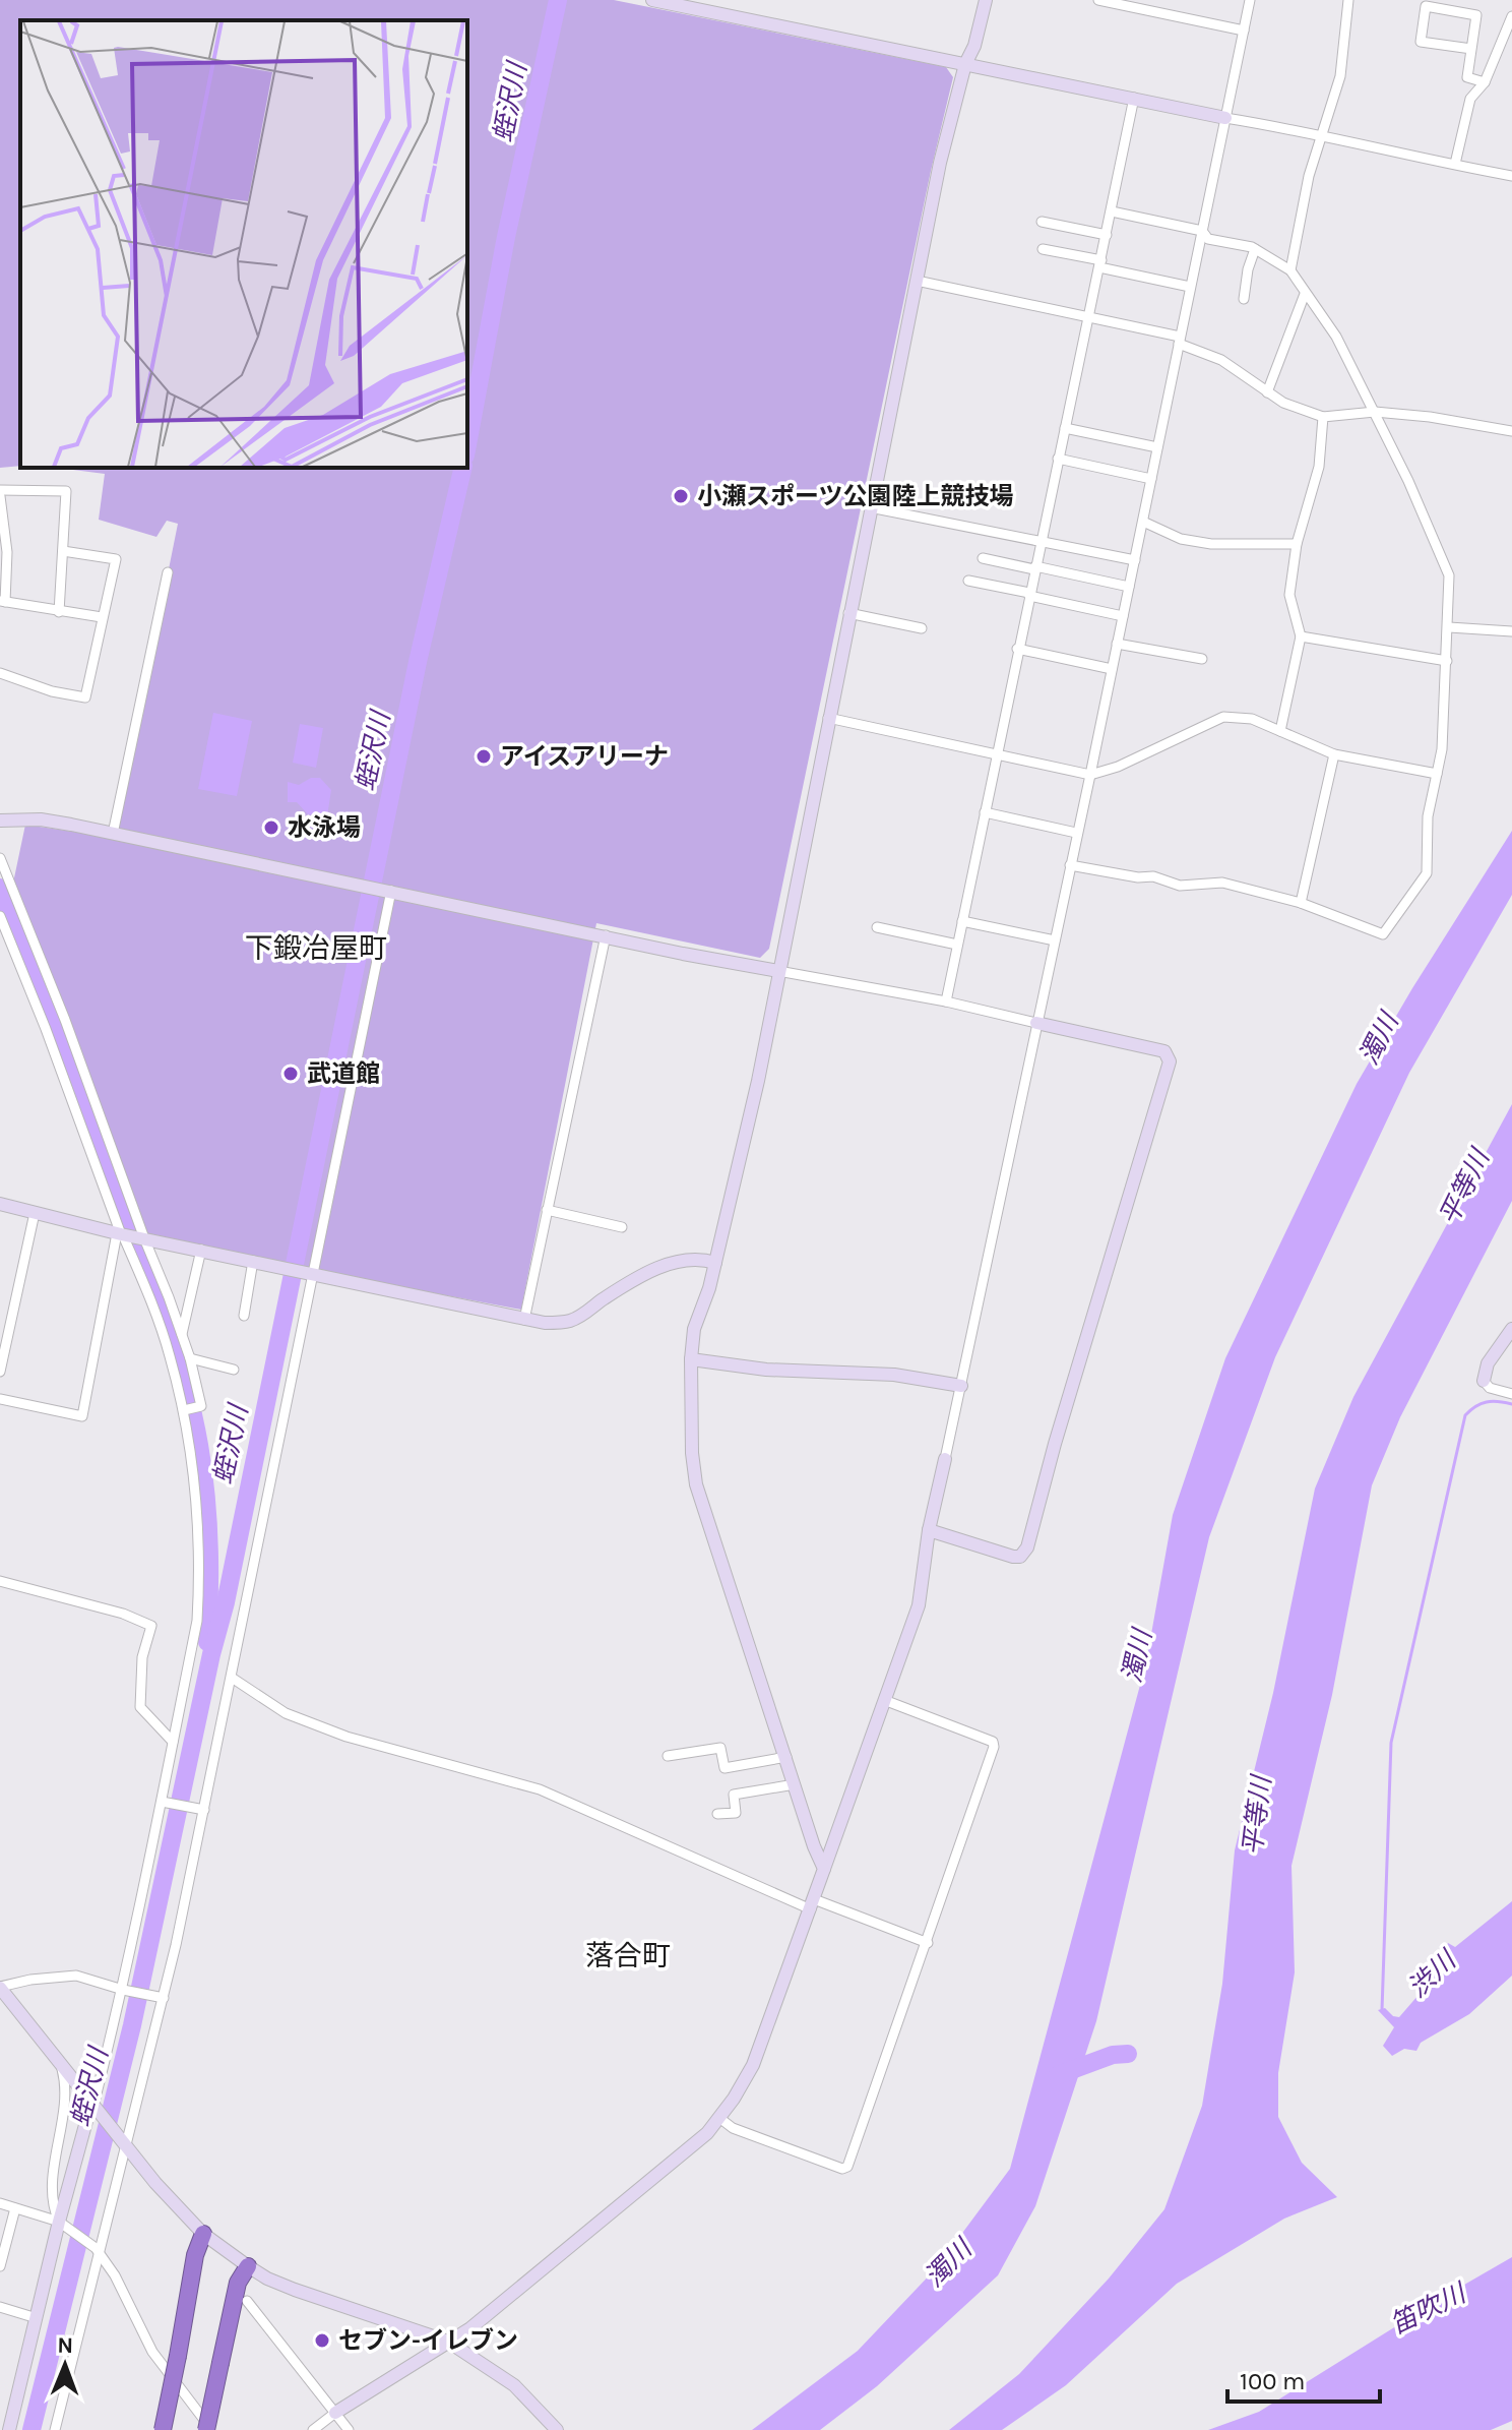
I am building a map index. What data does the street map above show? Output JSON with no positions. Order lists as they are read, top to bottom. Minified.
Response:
{"districts":["下鍛冶屋町","落合町"],"water":["蛭沢川","濁川","平等川","渋川","笛吹川"],"places":["小瀬スポーツ公園陸上競技場","アイスアリーナ","水泳場","武道館","セブン-イレブン"],"scale_bar":"100 m","north":"top"}
